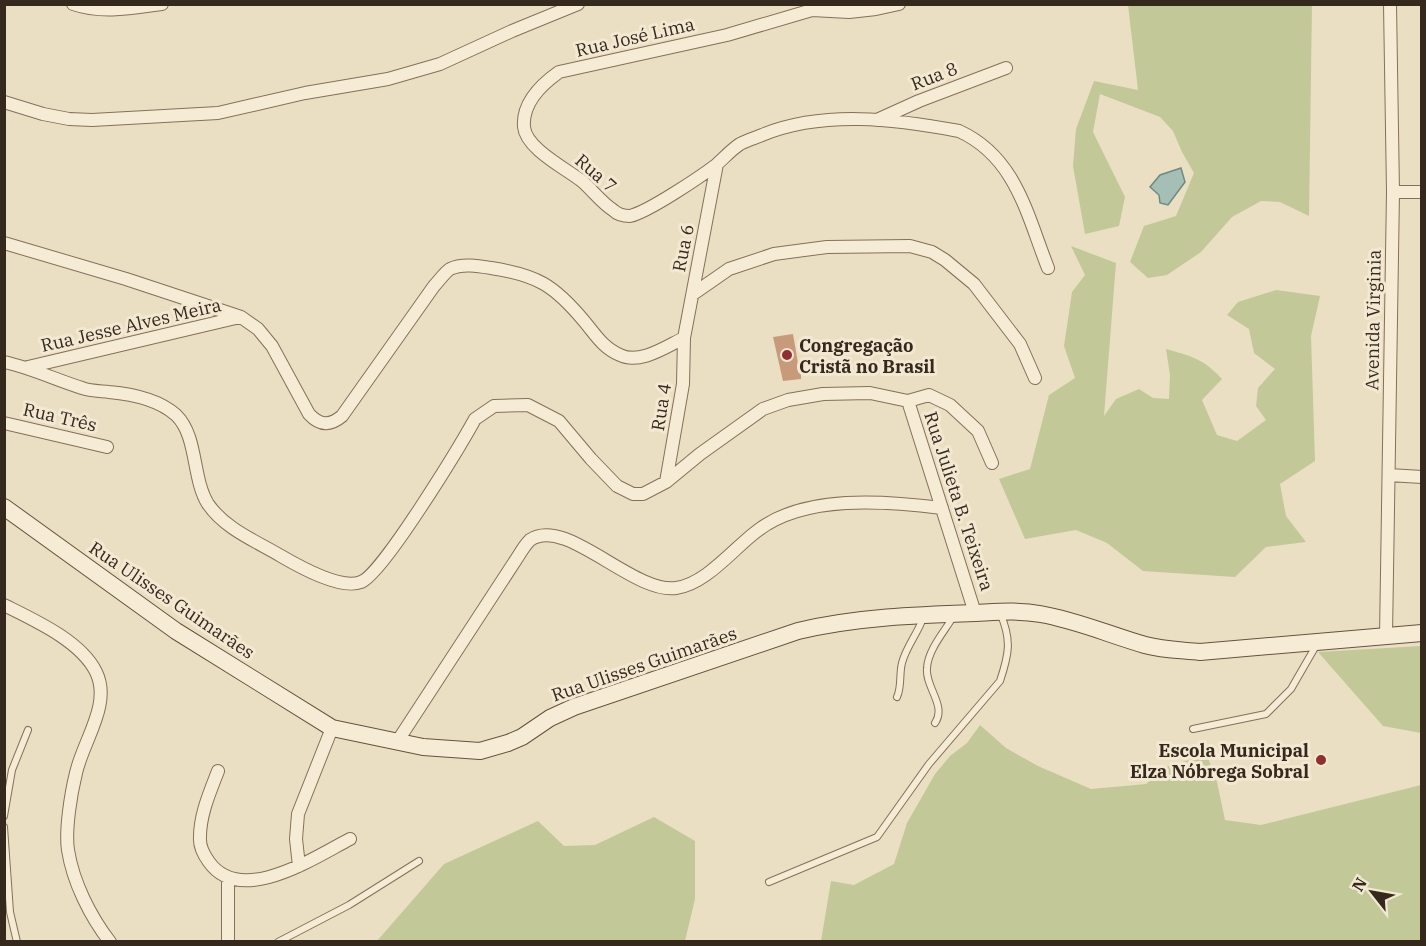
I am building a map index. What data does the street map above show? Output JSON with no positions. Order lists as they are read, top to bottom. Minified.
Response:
{"streets":{"main road":["Rua Ulisses Guimarães"],"street":["Rua José Lima","Rua 8","Rua 7","Rua 6","Avenida Virginia","Rua Jesse Alves Meira","Rua 4","Rua Três","Rua Julieta B. Teixeira"]},"crossings":[["Rua José Lima","Rua 7"],["Rua 7","Rua 6"],["Rua 6","Rua Jesse Alves Meira"],["Rua 6","Rua 4"],["Avenida Virginia","Rua Ulisses Guimarães"],["Rua Jesse Alves Meira","Rua 4"],["Rua Julieta B. Teixeira","Rua Ulisses Guimarães"]],"places":["Congregação Cristã no Brasil","Escola Municipal Elza Nóbrega Sobral"],"north":"top left"}
